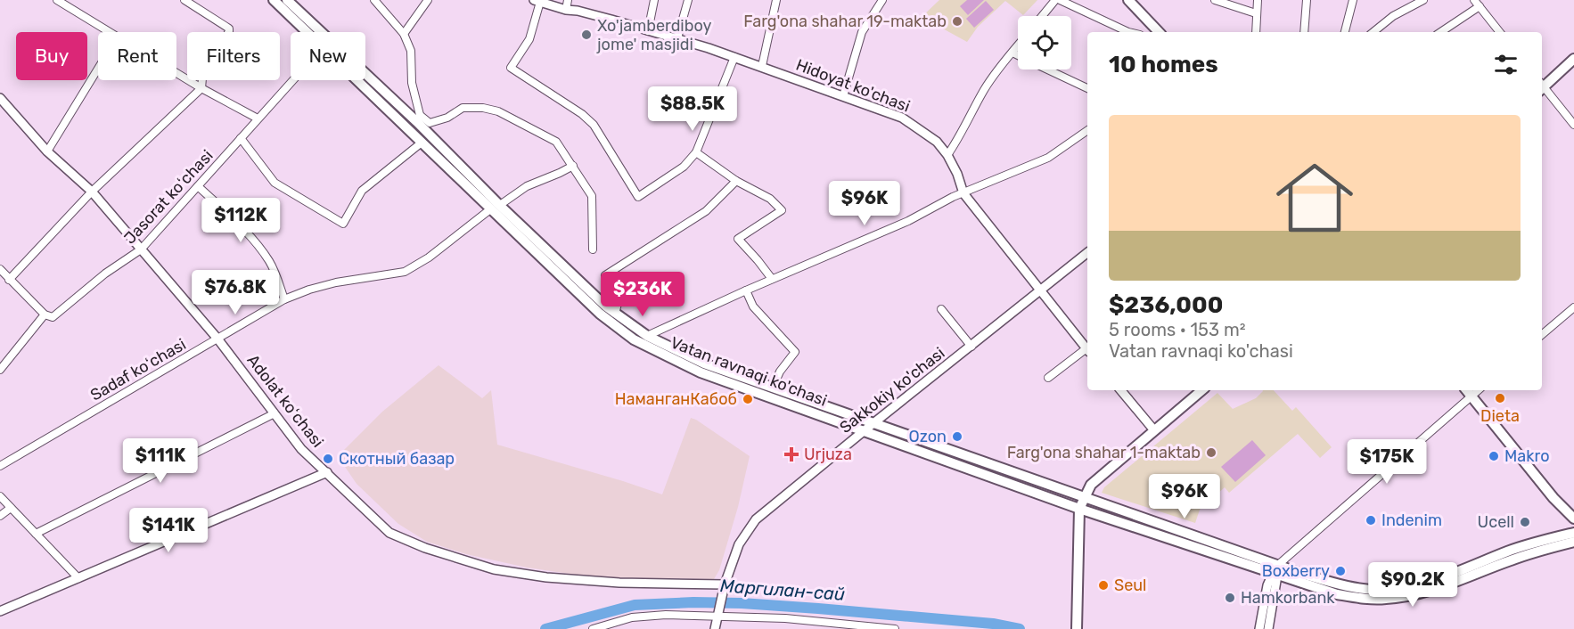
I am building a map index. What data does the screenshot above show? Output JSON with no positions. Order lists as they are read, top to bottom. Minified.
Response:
{"streets":{"main road":["Vatan ravnaqi ko'chasi"],"street":["Hidoyat ko'chasi","Jasorat koʻchasi","Sadaf koʻchasi","Sakkokiy ko'chasi","Adolat koʻchasi"]},"crossings":[["Hidoyat ko'chasi","Sakkokiy ko'chasi"],["Jasorat koʻchasi","Adolat koʻchasi"],["Sadaf koʻchasi","Vatan ravnaqi ko'chasi"],["Sadaf koʻchasi","Adolat koʻchasi"],["Vatan ravnaqi ko'chasi","Sakkokiy ko'chasi"],["Sakkokiy ko'chasi","Adolat koʻchasi"]],"water":["Маргилан-сай"],"places":{"other":["Farg'ona shahar 19-maktab","Xo'jamberdiboy jome' masjidi","Dieta","НаманганКабоб","Ozon","Farg'ona shahar 1-maktab","Makro","Скотный базар","Indenim","Ucell","Boxberry","Seul","Hamkorbank"],"health":["Urjuza"]},"page":{"chip":["Buy","Rent","Filters","New"],"heading":"10 homes","price":["$88.5K","$96K","$112K","$76.8K","$236K","$111K","$175K","$96K","$141K","$90.2K"],"list":[{"name":"$236,000","note":"5 rooms · 153 m² · Vatan ravnaqi ko'chasi"}]}}
